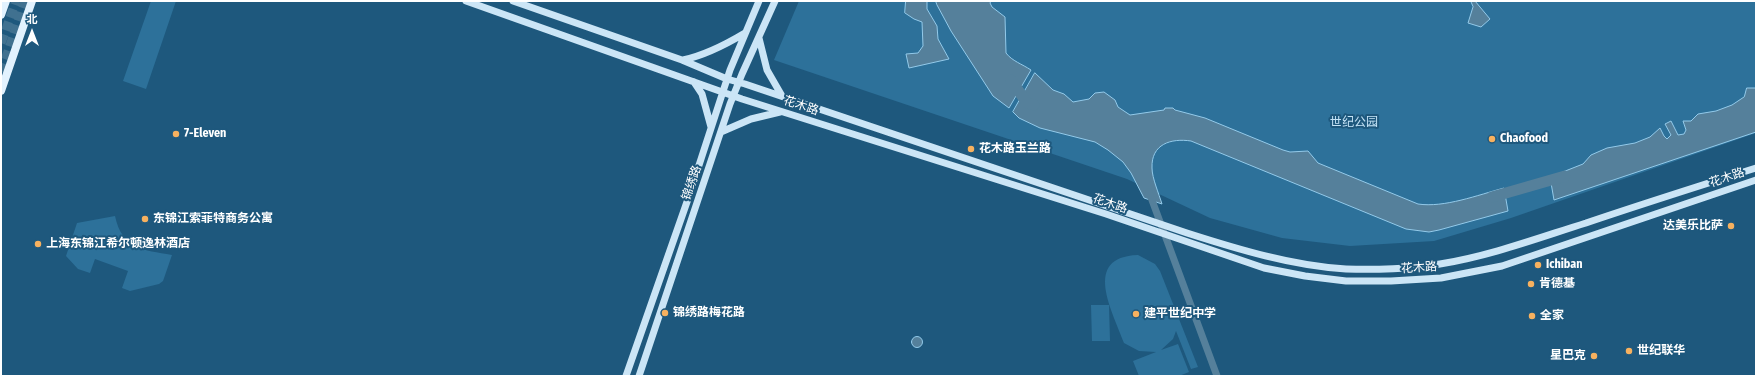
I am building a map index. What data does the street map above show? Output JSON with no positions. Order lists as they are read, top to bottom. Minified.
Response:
{"streets":{"main road":["花木路","锦绣路"]},"crossings":[["花木路","锦绣路"]],"parks":["世纪公园"],"places":["7-Eleven","Chaofood","花木路玉兰路","东锦江索菲特商务公寓","达美乐比萨","上海东锦江希尔顿逸林酒店","Ichiban","肯德基","锦绣路梅花路","建平世纪中学","全家","世纪联华","星巴克"],"north":"top"}
